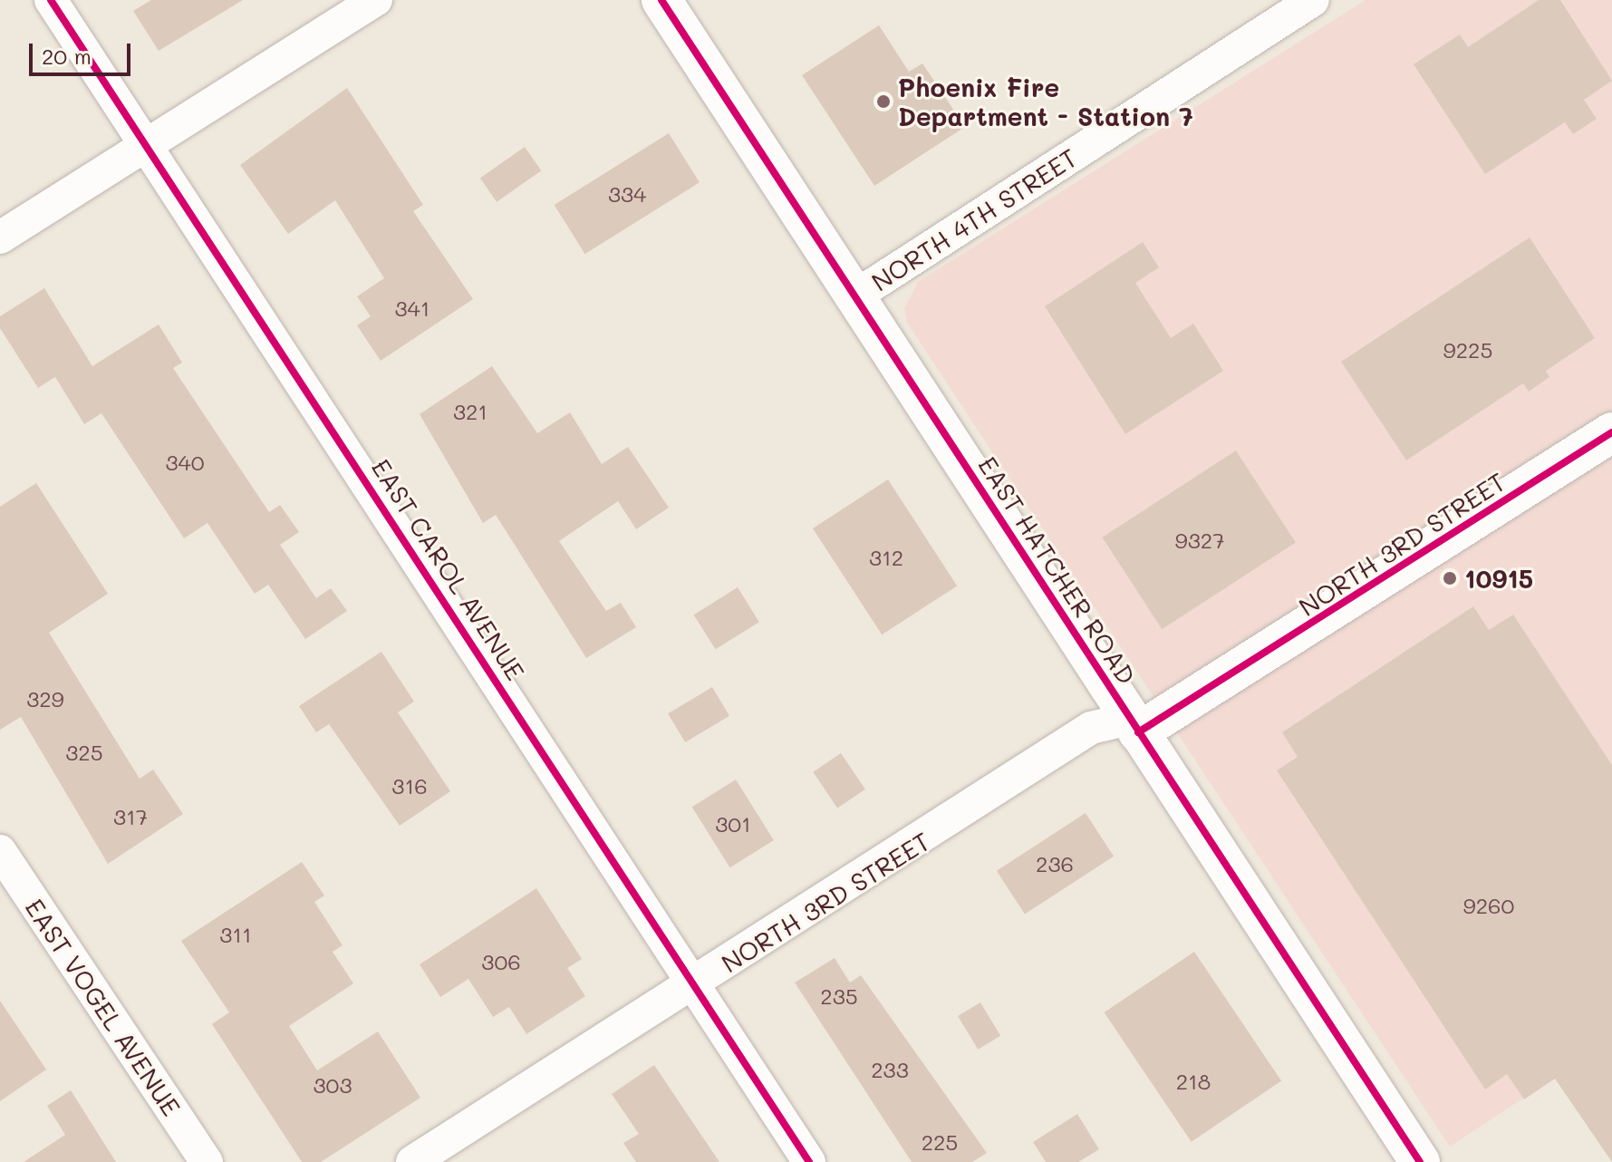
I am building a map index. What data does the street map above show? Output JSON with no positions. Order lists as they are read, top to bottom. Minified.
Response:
{"streets":{"street":["NORTH 4TH STREET","NORTH 3RD STREET","EAST CAROL AVENUE","EAST HATCHER ROAD","EAST VOGEL AVENUE"]},"crossings":[["NORTH 4TH STREET","EAST HATCHER ROAD"],["NORTH 3RD STREET","EAST CAROL AVENUE"],["NORTH 3RD STREET","EAST HATCHER ROAD"]],"places":["Phoenix Fire Department - Station 7","10915"],"house_numbers":["334","341","9225","321","340","9327","312","329","325","316","317","301","236","9260","311","306","235","233","218","303","225"],"scale_bar":"20 m"}
